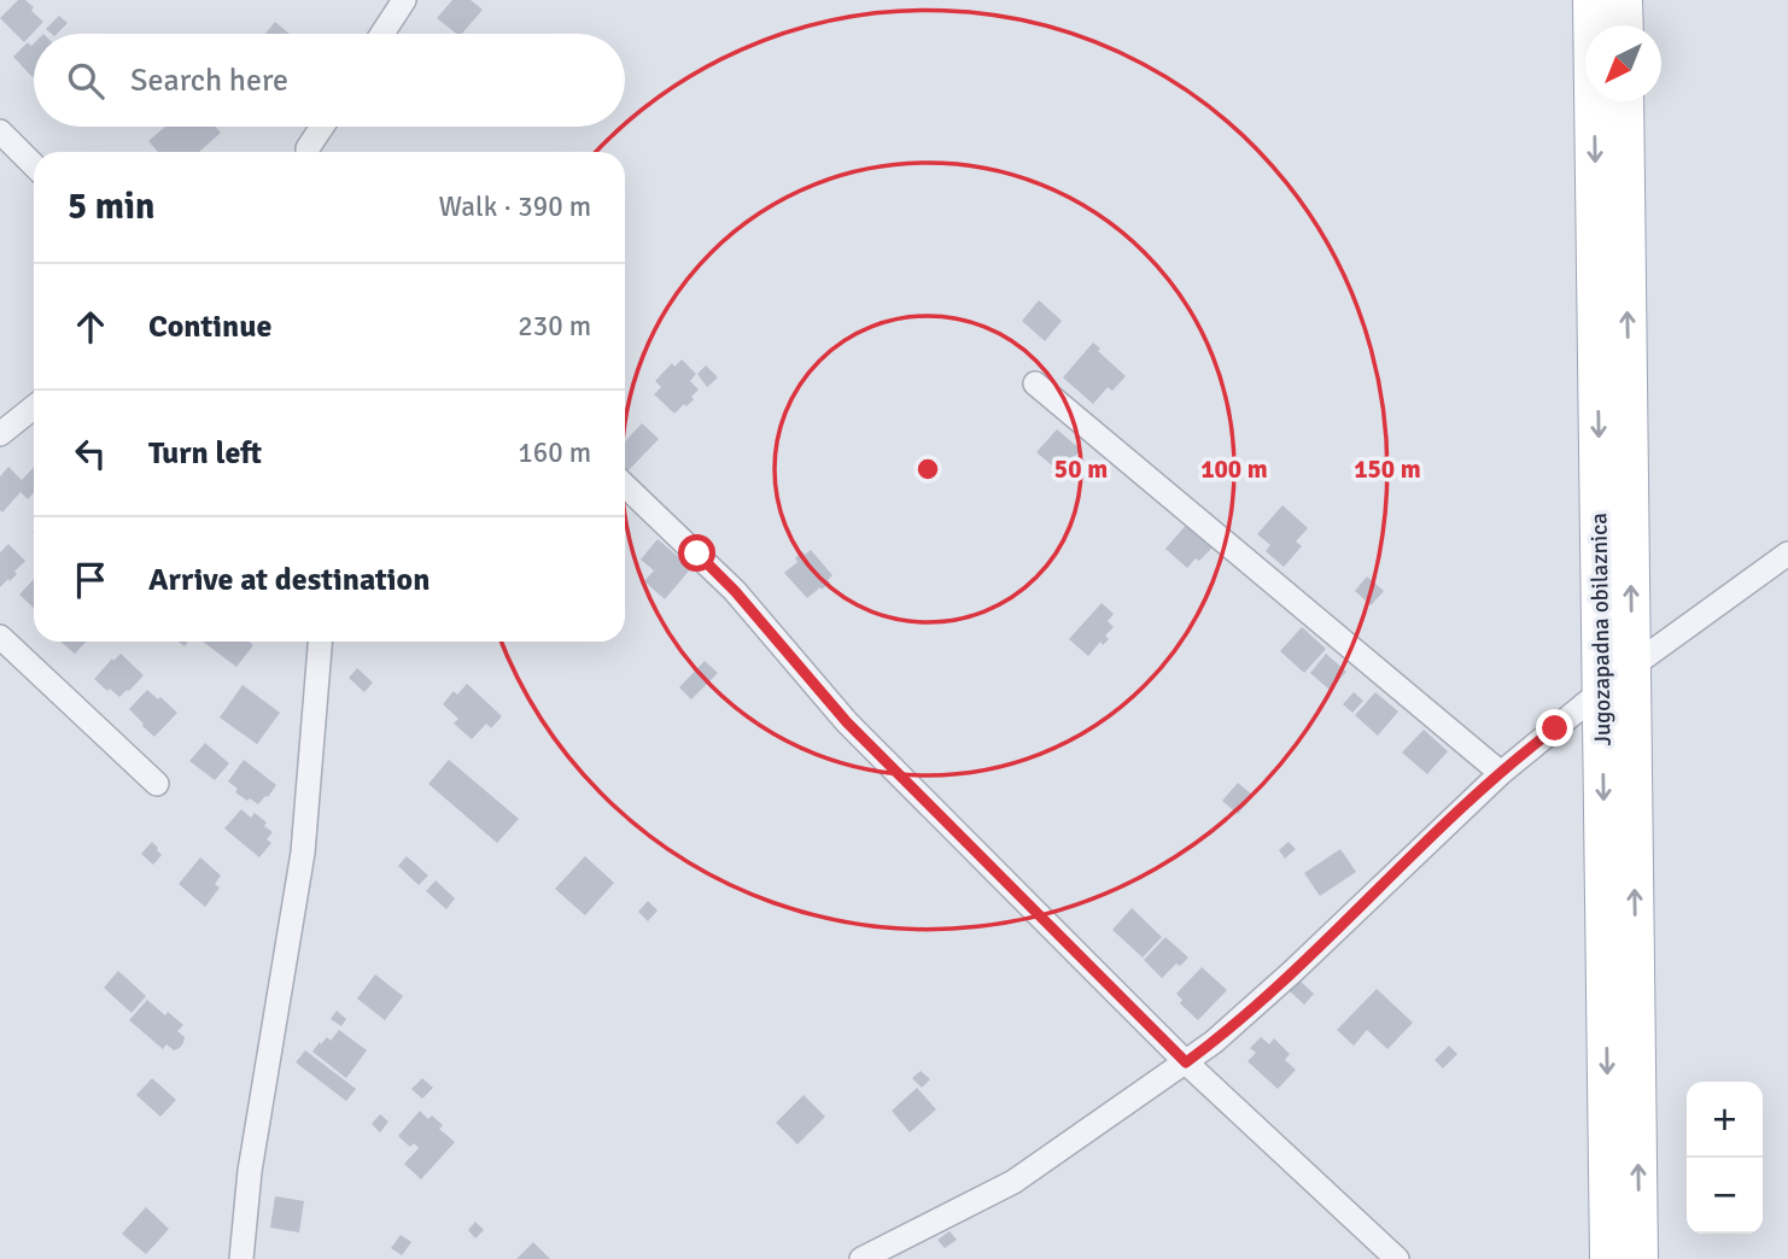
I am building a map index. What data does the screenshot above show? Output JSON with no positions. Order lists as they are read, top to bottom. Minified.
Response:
{"streets":{"main road":["Jugozapadna obilaznica"]},"north":"bottom left","page":{"search":"Search here","heading":["5 min","Walk · 390 m"],"list":[["Continue","230 m"],["Turn left","160 m"],"Arrive at destination"],"map_buttons":["+","−"]},"rings":["50 m","100 m","150 m"]}
